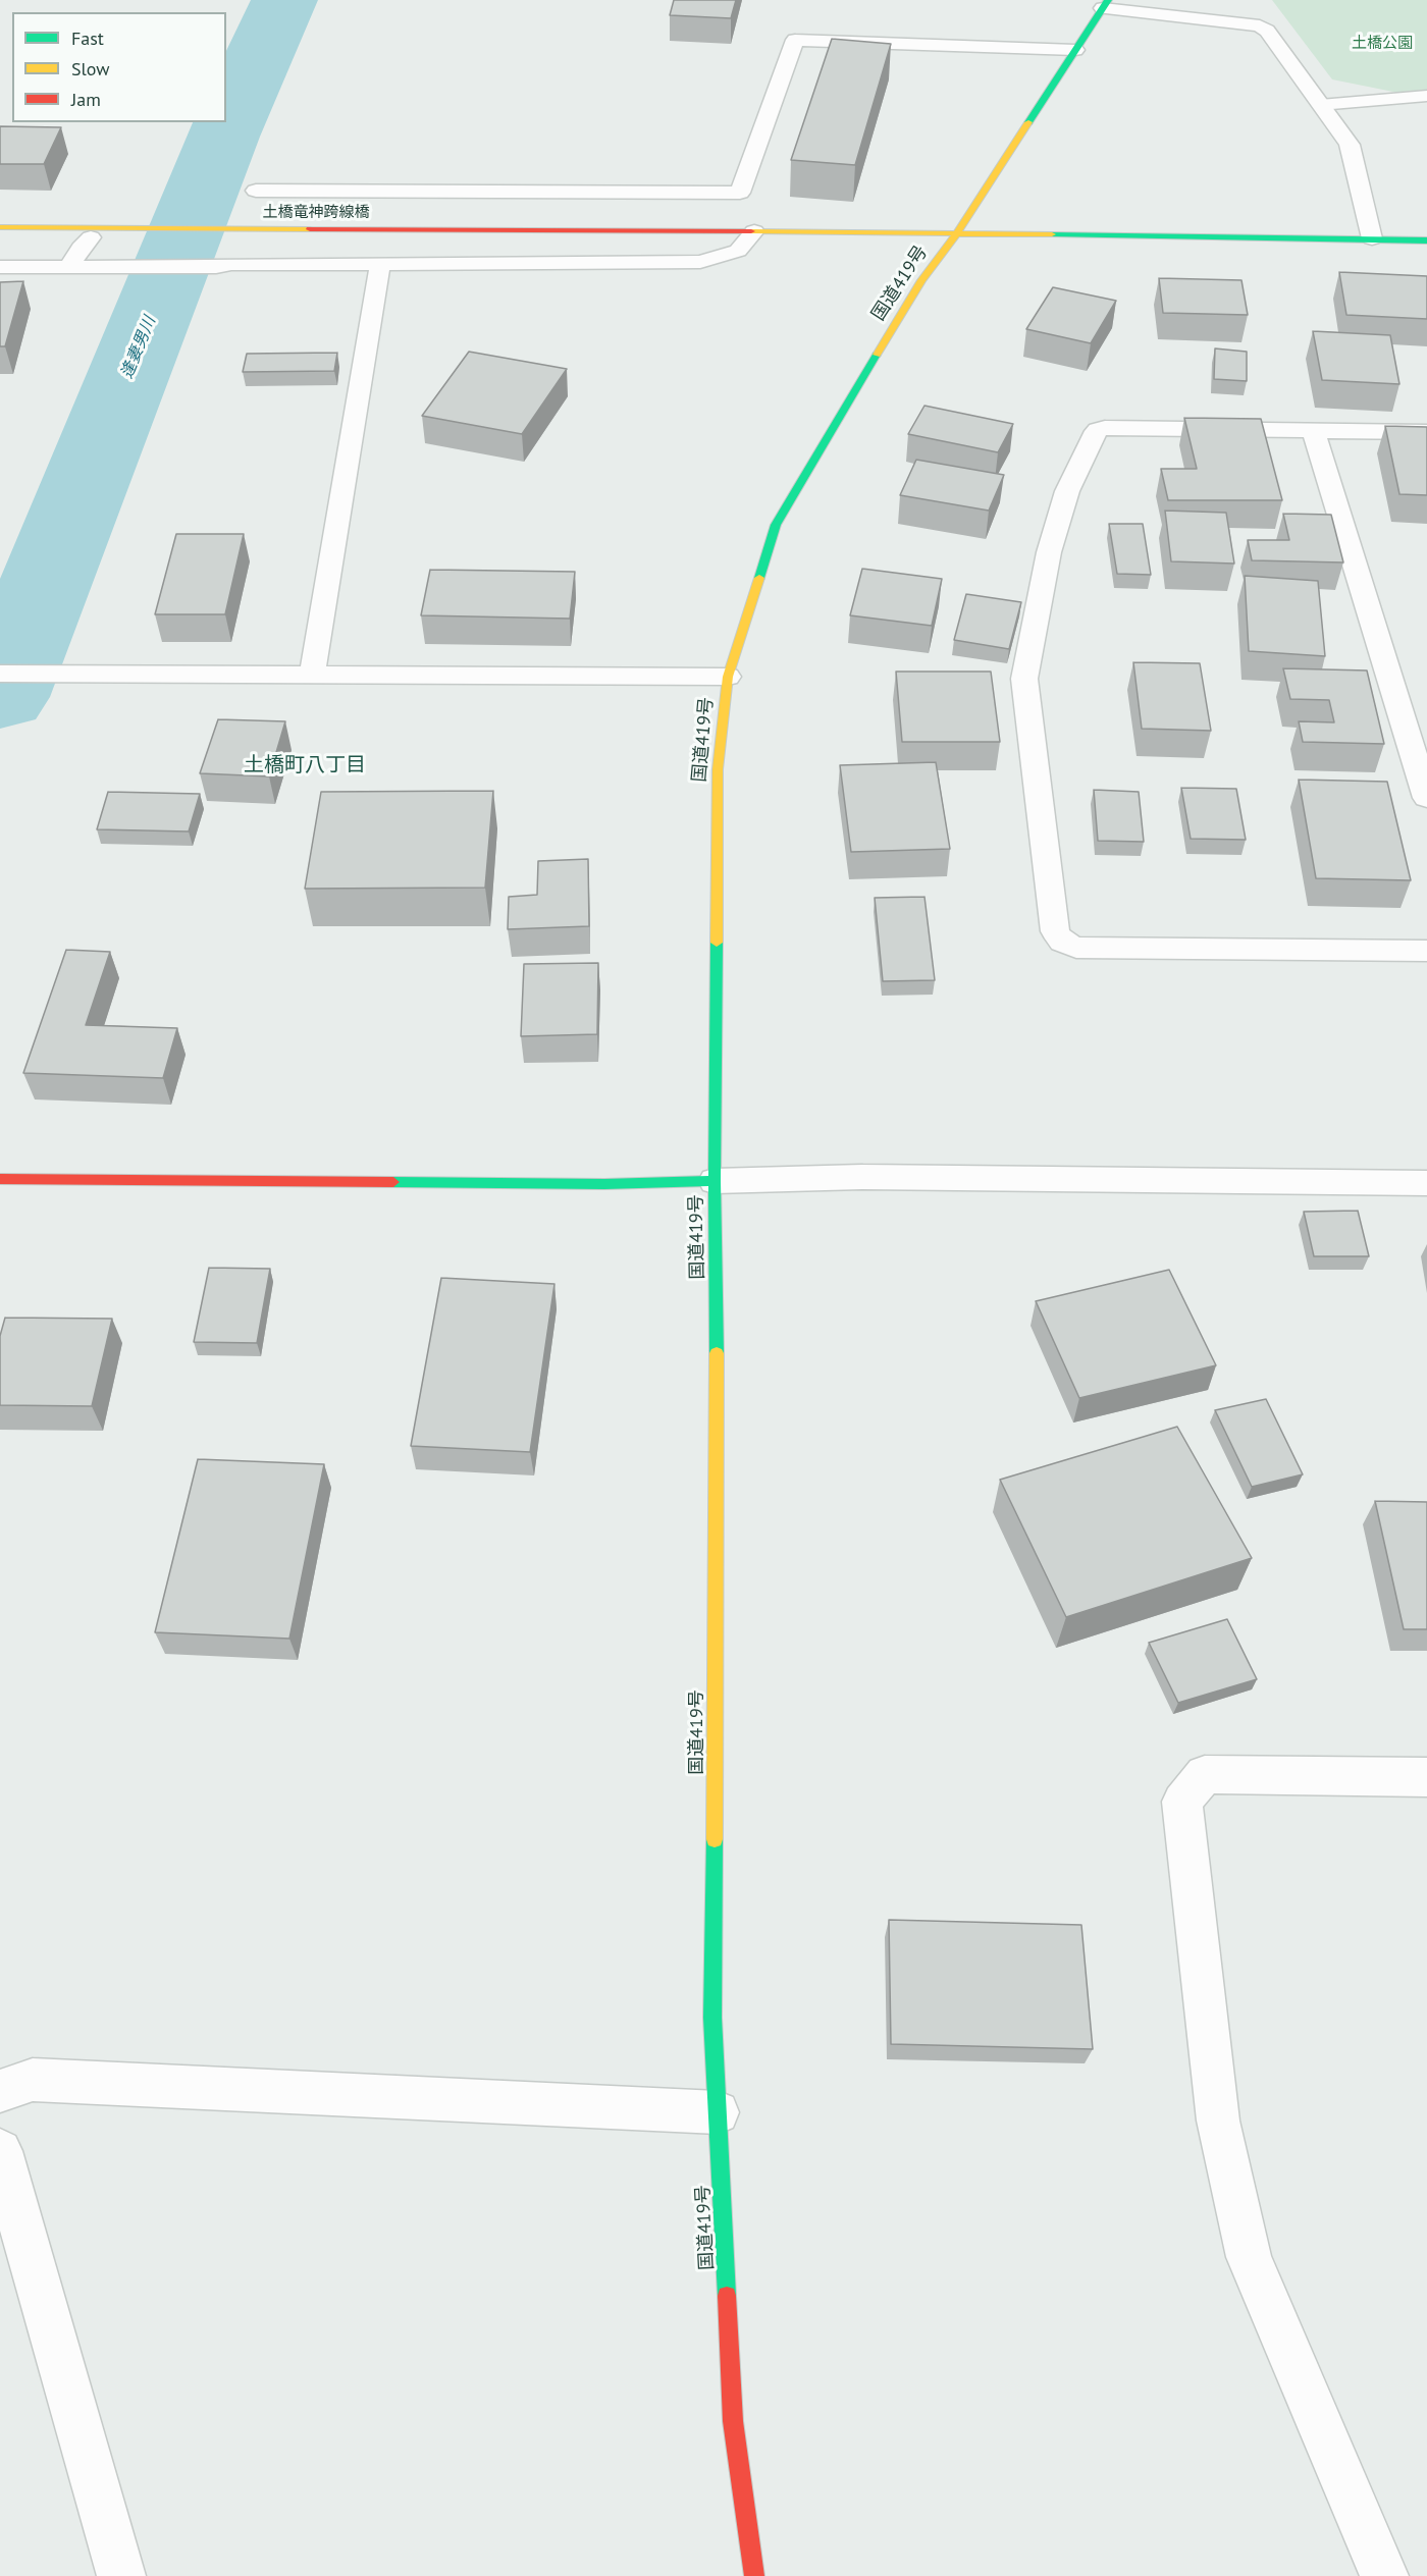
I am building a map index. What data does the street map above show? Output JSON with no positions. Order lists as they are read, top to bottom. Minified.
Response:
{"streets":{"main road":["土橋竜神跨線橋","国道419号"]},"crossings":[["土橋竜神跨線橋","国道419号"]],"districts":["土橋町八丁目"],"water":["逢妻男川"],"parks":["土橋公園"],"legend":["Fast","Slow","Jam"]}
